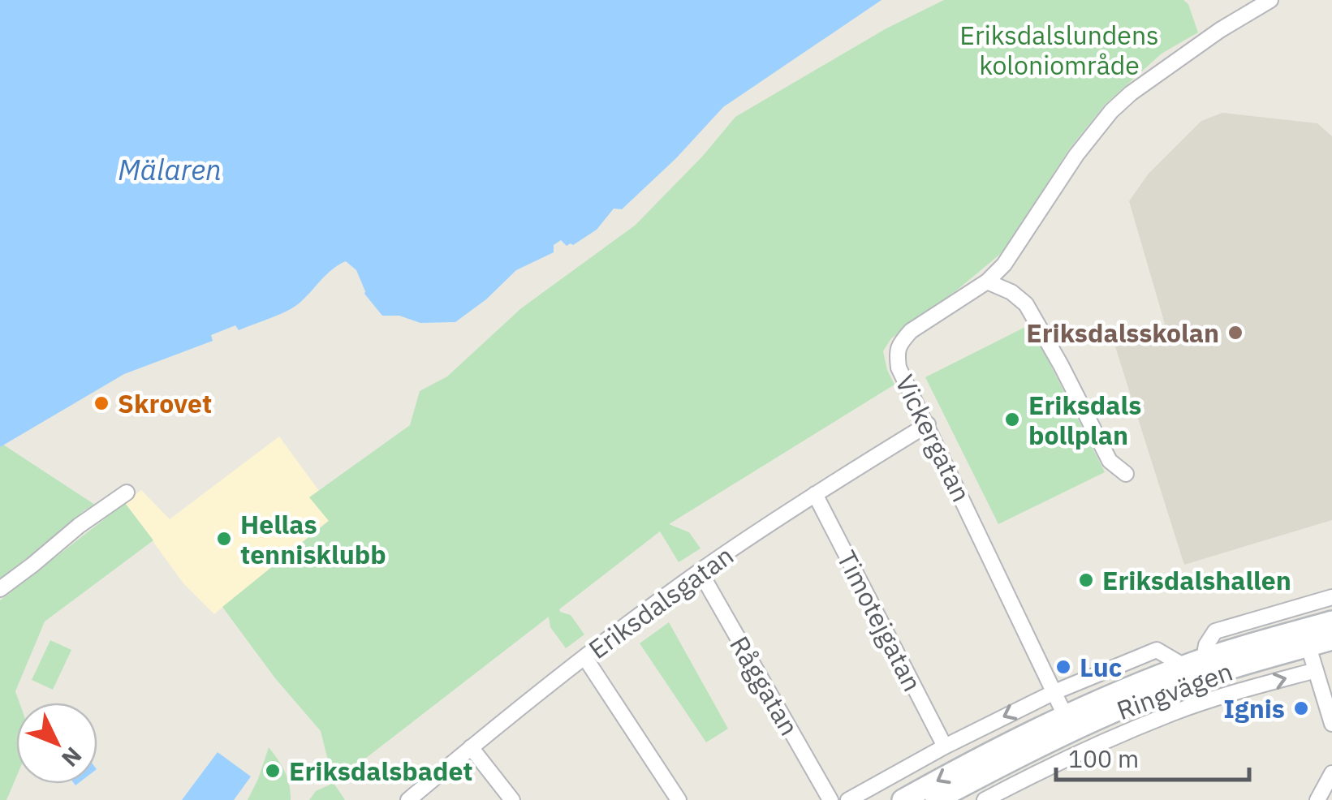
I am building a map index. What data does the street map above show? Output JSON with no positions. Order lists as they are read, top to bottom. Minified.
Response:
{"streets":{"main road":["Ringvägen"],"street":["Vickergatan","Eriksdalsgatan","Timotejgatan","Råggatan"]},"crossings":[["Vickergatan","Eriksdalsgatan"],["Vickergatan","Ringvägen"],["Eriksdalsgatan","Timotejgatan"],["Eriksdalsgatan","Råggatan"],["Timotejgatan","Ringvägen"]],"water":["Mälaren"],"parks":["Eriksdalslundens koloniområde"],"places":["Eriksdalsskolan","Skrovet","Eriksdals bollplan","Hellas tennisklubb","Eriksdalshallen","Luc","Ignis","Eriksdalsbadet"],"scale_bar":"100 m","north":"bottom right"}
